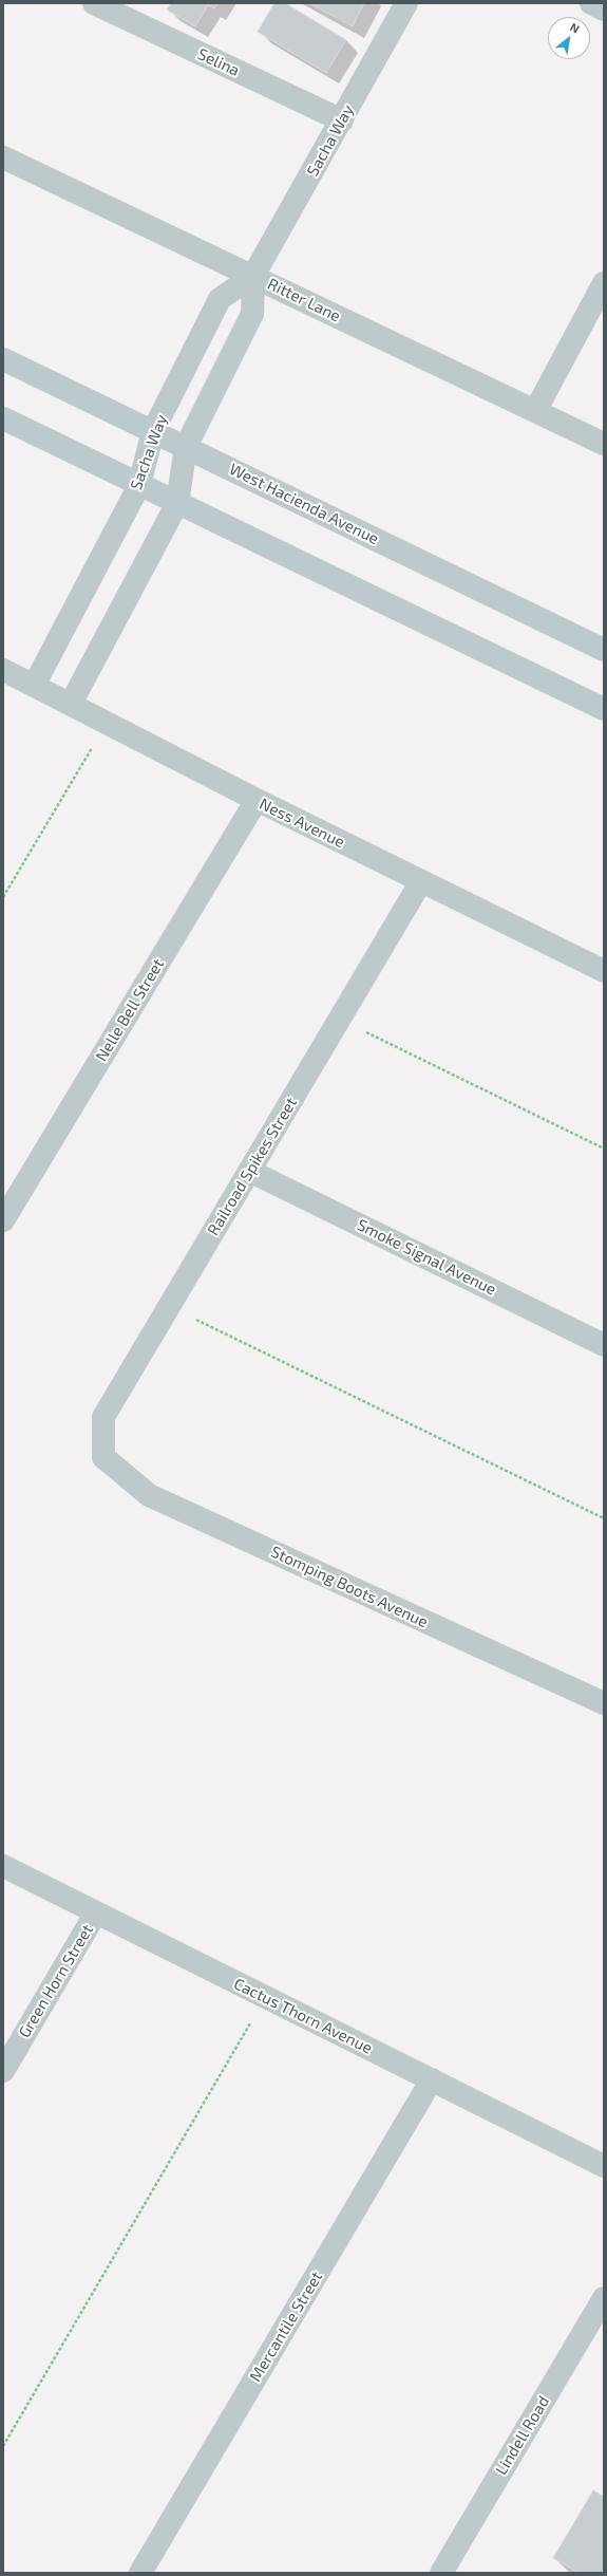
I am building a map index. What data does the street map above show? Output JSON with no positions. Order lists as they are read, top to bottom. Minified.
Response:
{"streets":{"main road":["West Hacienda Avenue"],"street":["Selina","Sacha Way","Ritter Lane","Ness Avenue","Nelle Bell Street","Railroad Spikes Street","Smoke Signal Avenue","Stomping Boots Avenue","Green Horn Street","Cactus Thorn Avenue","Mercantile Street","Lindell Road"]},"crossings":[["Selina","Sacha Way"],["Sacha Way","Ritter Lane"],["Sacha Way","West Hacienda Avenue"],["Sacha Way","Ness Avenue"],["Ness Avenue","Nelle Bell Street"],["Ness Avenue","Railroad Spikes Street"],["Railroad Spikes Street","Smoke Signal Avenue"],["Railroad Spikes Street","Stomping Boots Avenue"],["Green Horn Street","Cactus Thorn Avenue"],["Cactus Thorn Avenue","Mercantile Street"]],"north":"top right"}
